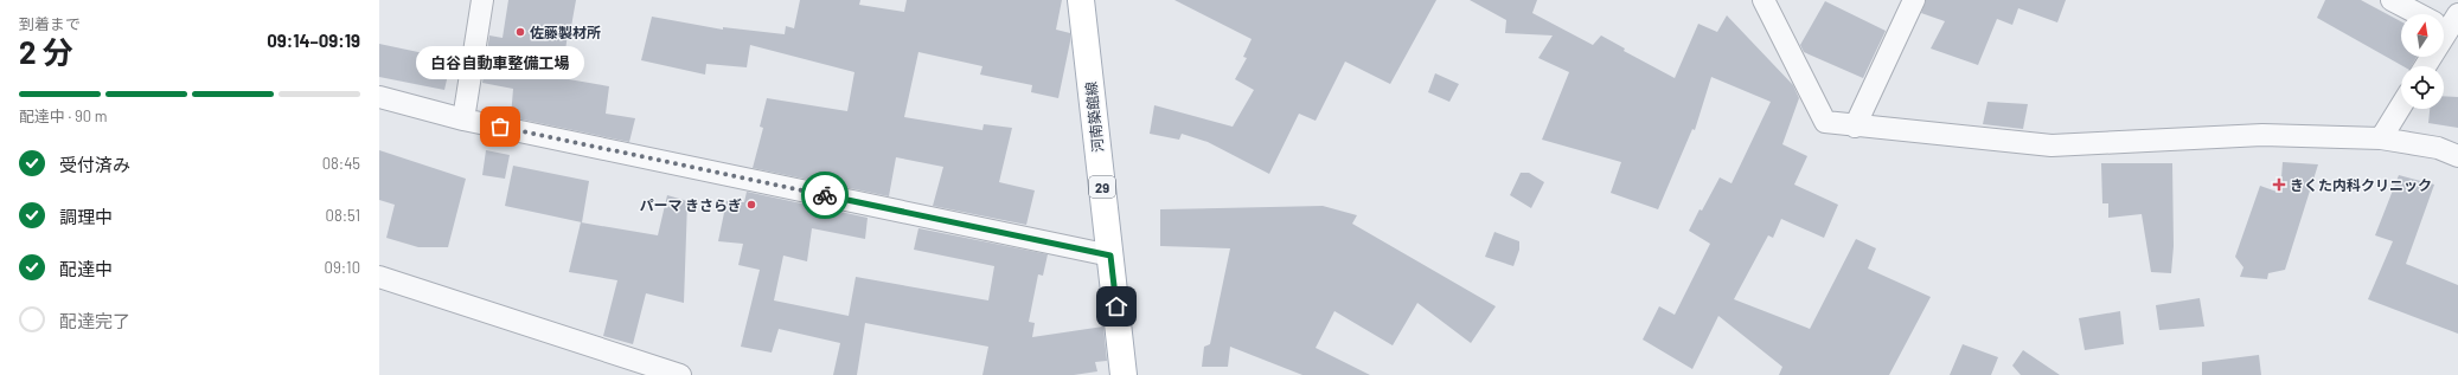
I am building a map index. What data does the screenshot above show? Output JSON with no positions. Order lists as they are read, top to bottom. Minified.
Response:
{"streets":{"main road":["河南築館線","29"]},"places":{"other":["佐藤製材所","白谷自動車整備工場","パーマ きさらぎ"],"health":["きくた内科クリニック"]},"north":"top","page":{"heading":["2 分","到着まで","09:14–09:19"],"bubble":"白谷自動車整備工場","bar":"配達中 · 90 m","list":[["受付済み","08:45"],["調理中","08:51"],["配達中","09:10"],"配達完了"]}}
